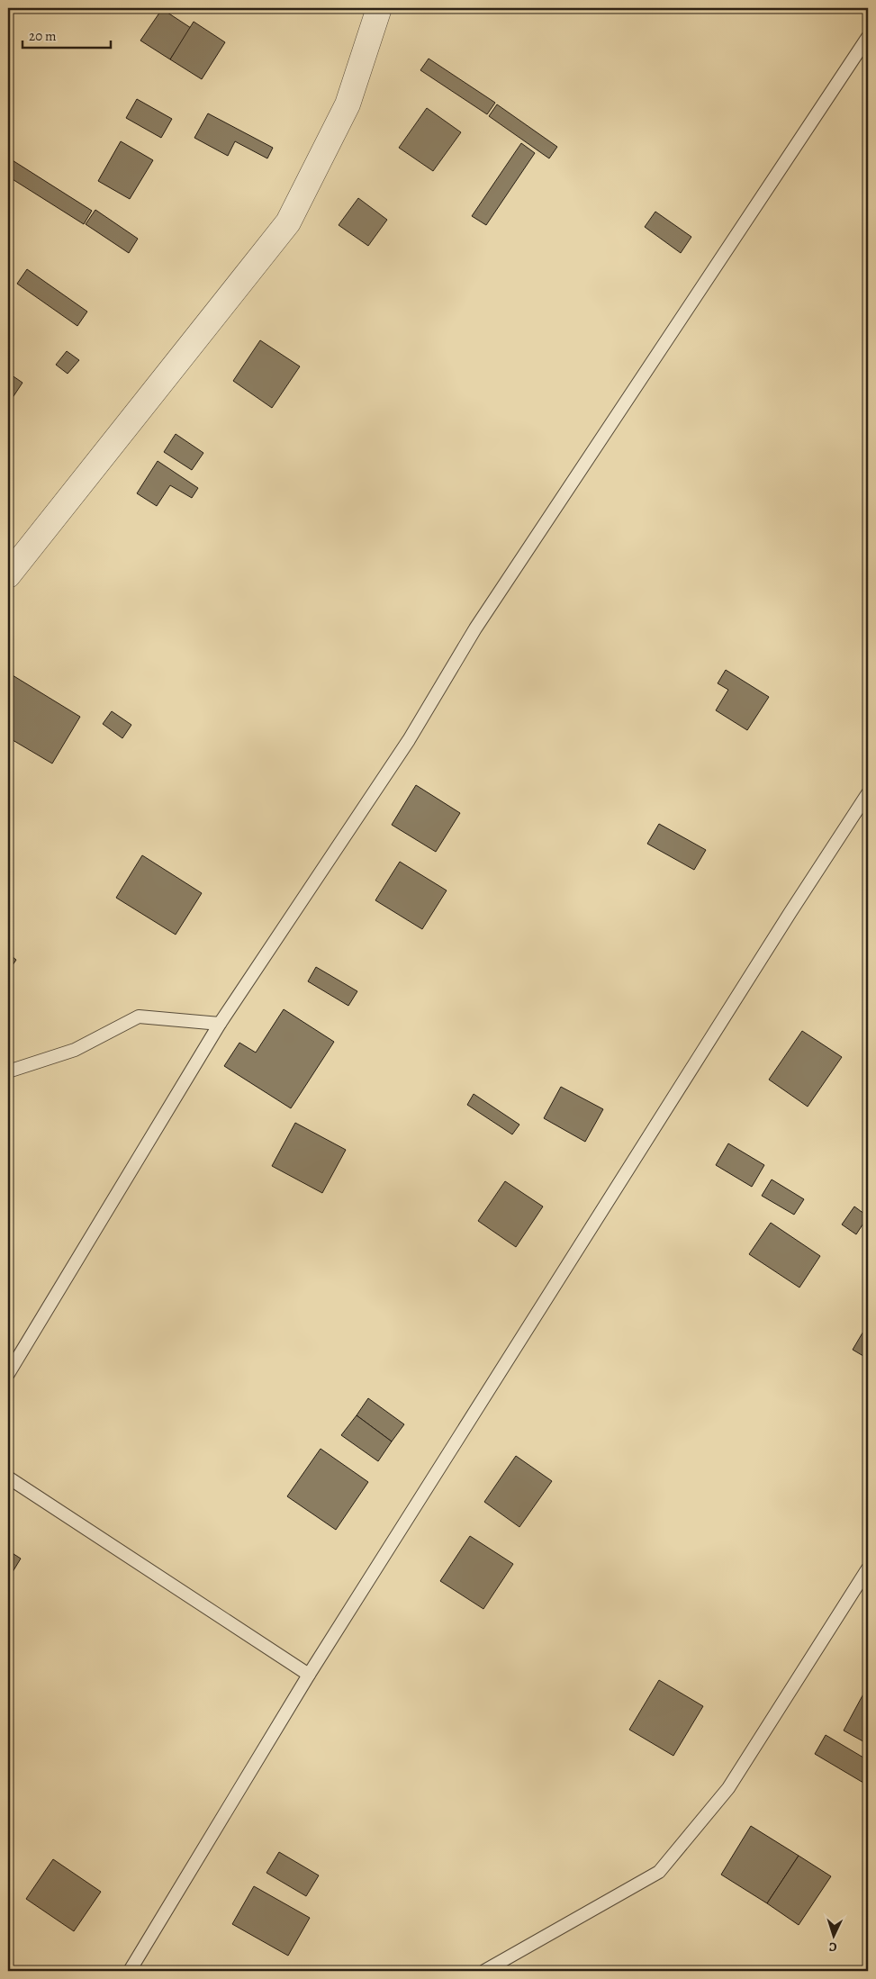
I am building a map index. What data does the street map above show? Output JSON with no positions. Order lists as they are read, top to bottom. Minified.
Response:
{"scale_bar":"20 m","north":"bottom"}
